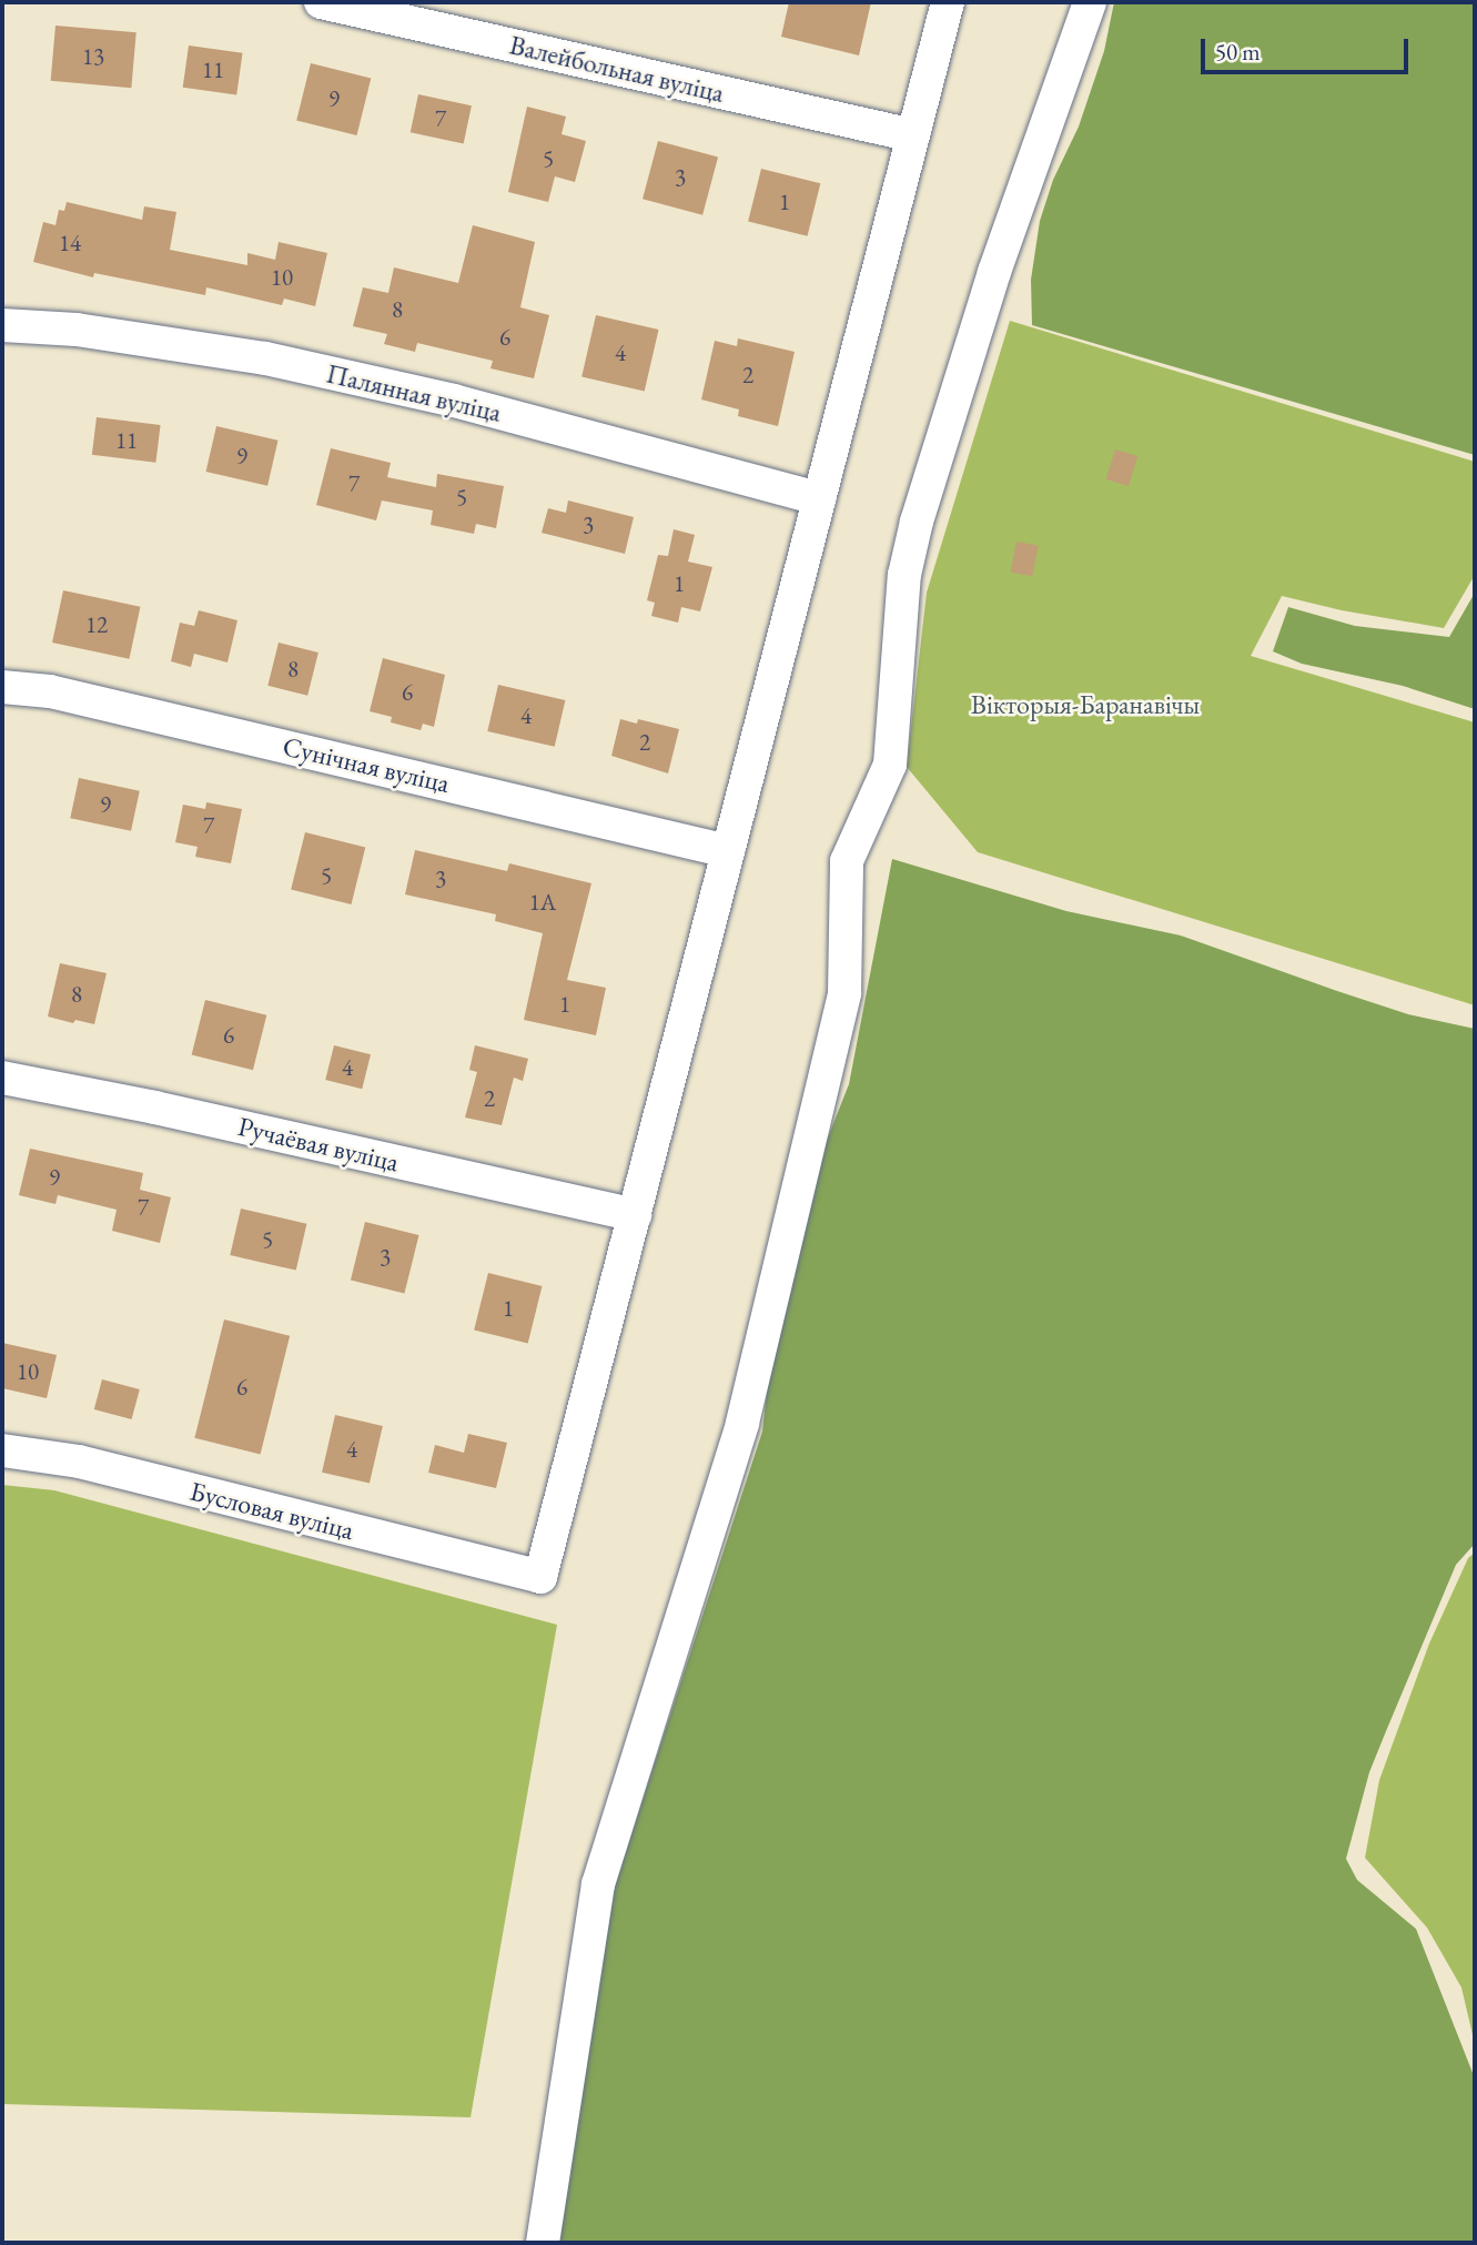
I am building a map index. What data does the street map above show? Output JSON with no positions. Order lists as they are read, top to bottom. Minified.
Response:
{"streets":{"street":["Валейбольная вуліца","Палянная вуліца","Сунічная вуліца","Ручаёвая вуліца","Бусловая вуліца"]},"crossings":[["Ручаёвая вуліца","Бусловая вуліца"]],"parks":["Вікторыя-Баранавічы"],"house_numbers":["13","11","9","7","5","3","1","14","10","8","6","4","2","11","9","7","5","3","1","12","8","6","4","2","9","7","5","3","1А","8","1","6","4","2","9","7","5","3","1","10","6","4"],"scale_bar":"50 m"}
